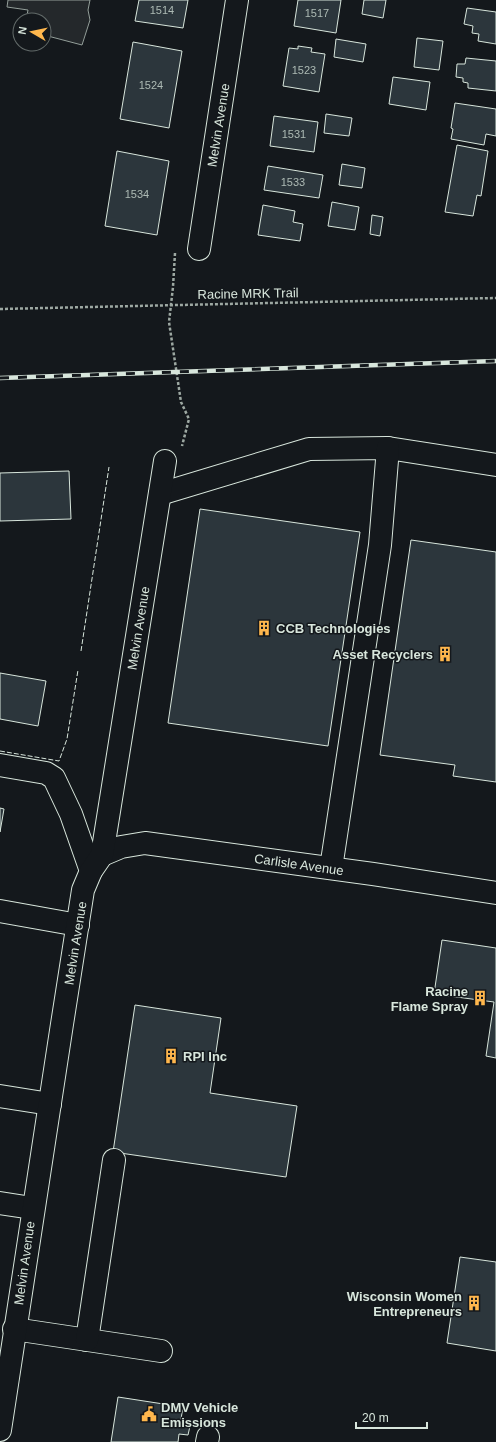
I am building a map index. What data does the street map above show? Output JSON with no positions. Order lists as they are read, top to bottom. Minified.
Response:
{"streets":{"street":["Melvin Avenue","Carlisle Avenue"],"path":["Racine MRK Trail"]},"crossings":[["Melvin Avenue","Carlisle Avenue"]],"places":{"building":["CCB Technologies","Asset Recyclers","Racine Flame Spray","RPI Inc","Wisconsin Women Entrepreneurs"],"public building":["DMV Vehicle Emissions"]},"house_numbers":["1514","1517","1523","1524","1531","1533","1534"],"scale_bar":"20 m","north":"left"}
